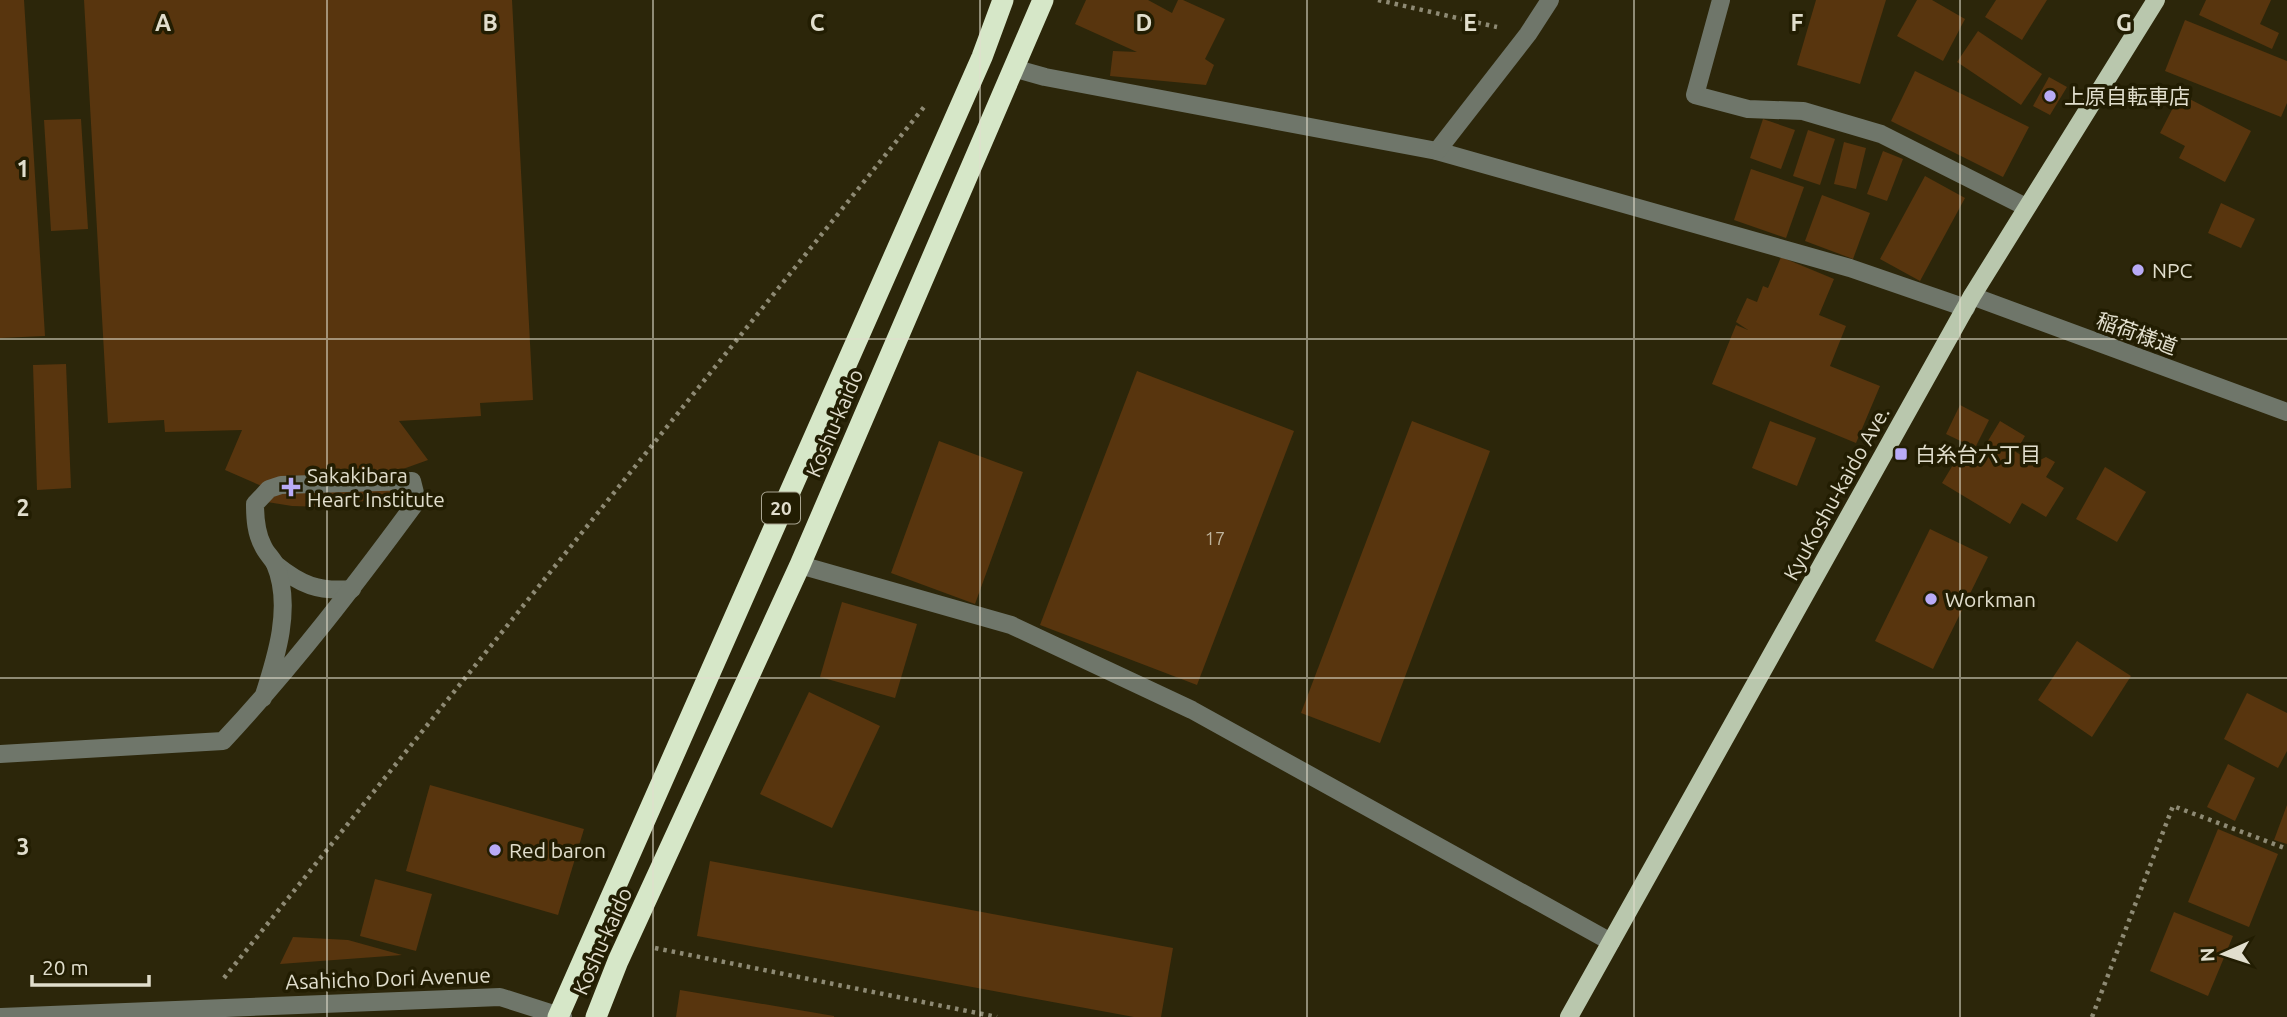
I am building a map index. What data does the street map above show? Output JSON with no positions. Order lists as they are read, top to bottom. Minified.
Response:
{"streets":{"highway":["Koshu-kaido","20"],"main road":["KyuKoshu-kaido Ave."],"street":["稲荷様道","Asahicho Dori Avenue"]},"crossings":[["稲荷様道","Koshu-kaido"],["稲荷様道","KyuKoshu-kaido Ave."],["Koshu-kaido","Asahicho Dori Avenue"]],"places":{"other":["上原自転車店","NPC","Workman","Red baron"],"transit":["白糸台六丁目"],"health":["Sakakibara Heart Institute"]},"house_numbers":["17"],"scale_bar":"20 m","north":"left","grid":{"columns":["A","B","C","D","E","F","G"],"rows":["1","2","3"]}}
